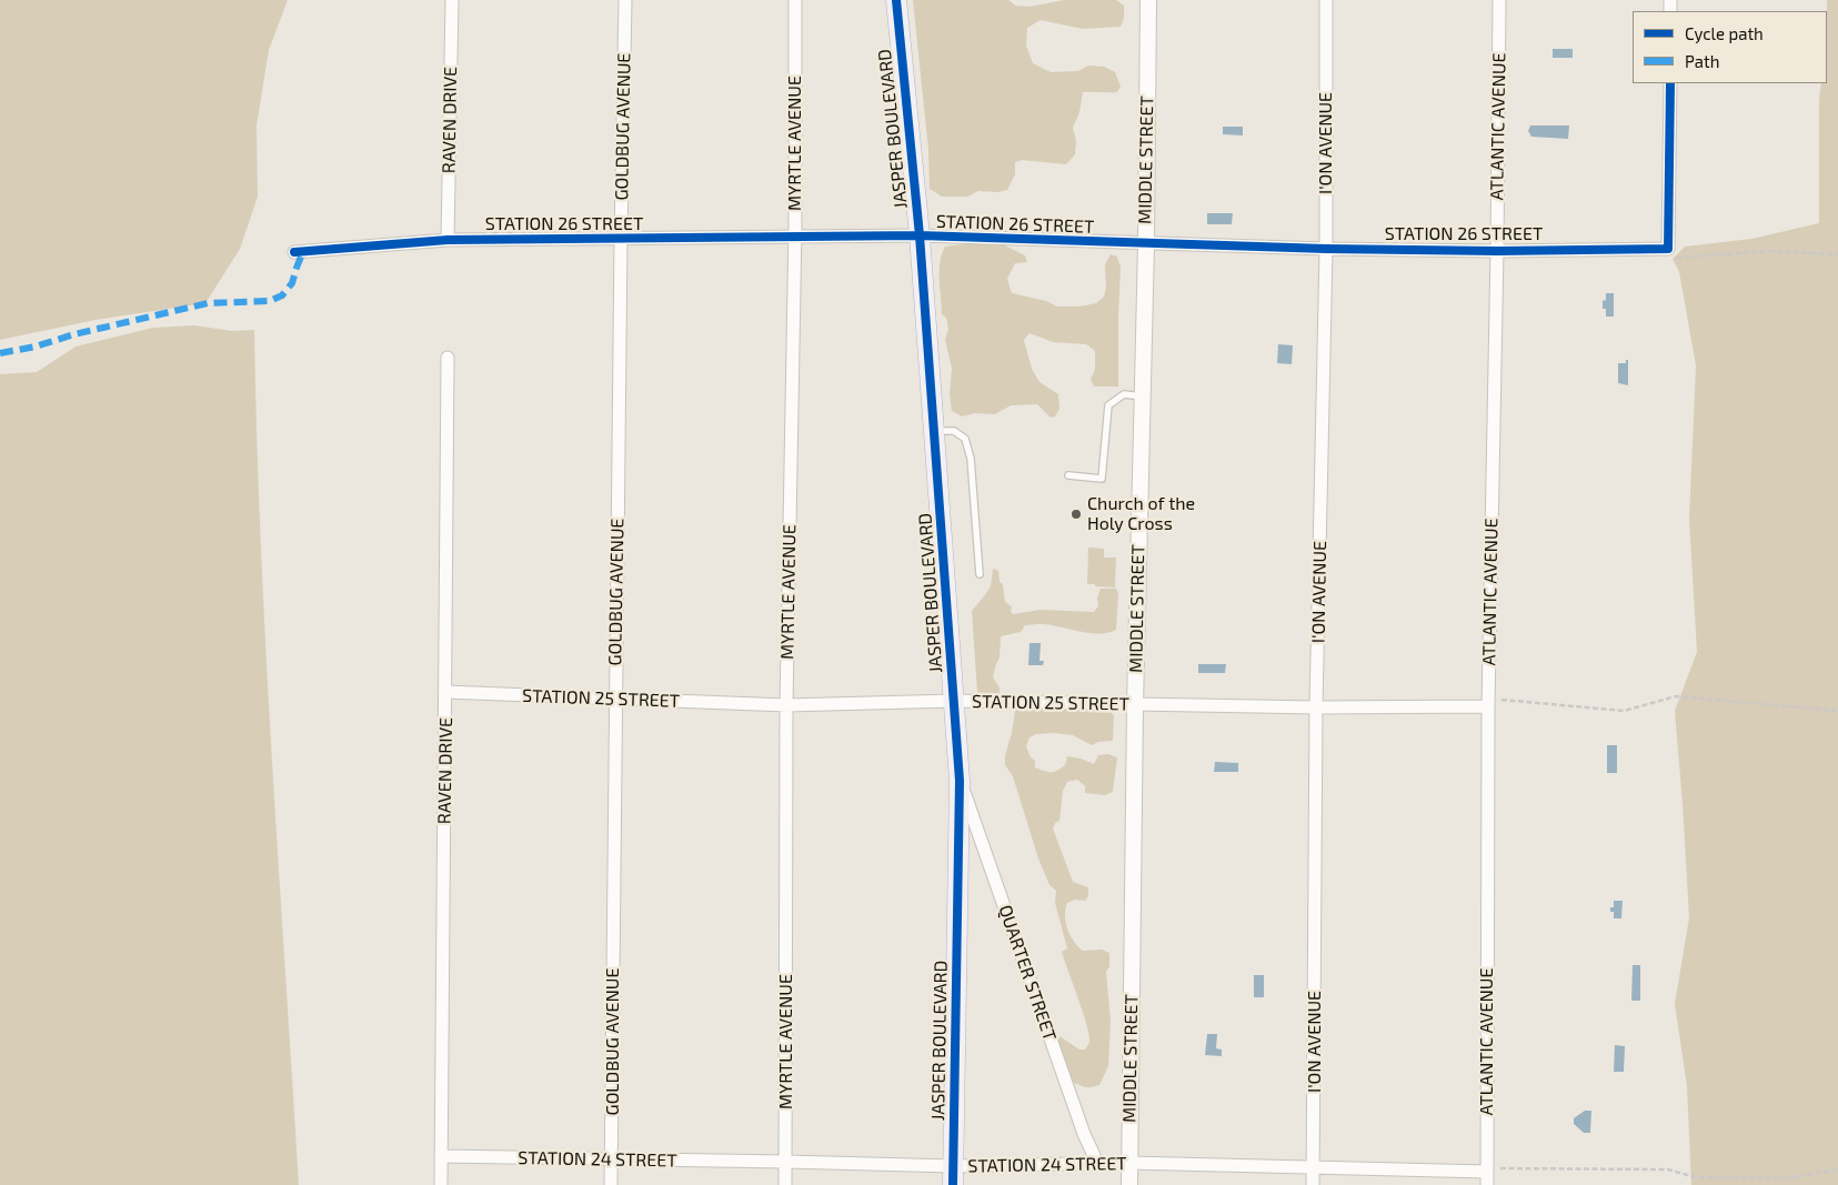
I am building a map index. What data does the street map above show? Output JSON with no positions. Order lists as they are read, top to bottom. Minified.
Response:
{"streets":{"main road":["JASPER BOULEVARD"],"street":["RAVEN DRIVE","GOLDBUG AVENUE","ATLANTIC AVENUE","MYRTLE AVENUE","I'ON AVENUE","MIDDLE STREET","STATION 26 STREET","STATION 25 STREET","QUARTER STREET","STATION 24 STREET"]},"crossings":[["RAVEN DRIVE","STATION 26 STREET"],["RAVEN DRIVE","STATION 25 STREET"],["RAVEN DRIVE","STATION 24 STREET"],["GOLDBUG AVENUE","STATION 26 STREET"],["GOLDBUG AVENUE","STATION 25 STREET"],["GOLDBUG AVENUE","STATION 24 STREET"],["ATLANTIC AVENUE","STATION 26 STREET"],["ATLANTIC AVENUE","STATION 25 STREET"],["ATLANTIC AVENUE","STATION 24 STREET"],["JASPER BOULEVARD","STATION 26 STREET"],["JASPER BOULEVARD","STATION 25 STREET"],["JASPER BOULEVARD","QUARTER STREET"],["JASPER BOULEVARD","STATION 24 STREET"],["MYRTLE AVENUE","STATION 26 STREET"],["MYRTLE AVENUE","STATION 25 STREET"],["MYRTLE AVENUE","STATION 24 STREET"],["I'ON AVENUE","STATION 26 STREET"],["I'ON AVENUE","STATION 25 STREET"],["I'ON AVENUE","STATION 24 STREET"],["MIDDLE STREET","STATION 26 STREET"],["MIDDLE STREET","STATION 25 STREET"],["MIDDLE STREET","STATION 24 STREET"],["QUARTER STREET","STATION 24 STREET"]],"places":["Church of the Holy Cross"],"legend":["Cycle path","Path"]}
